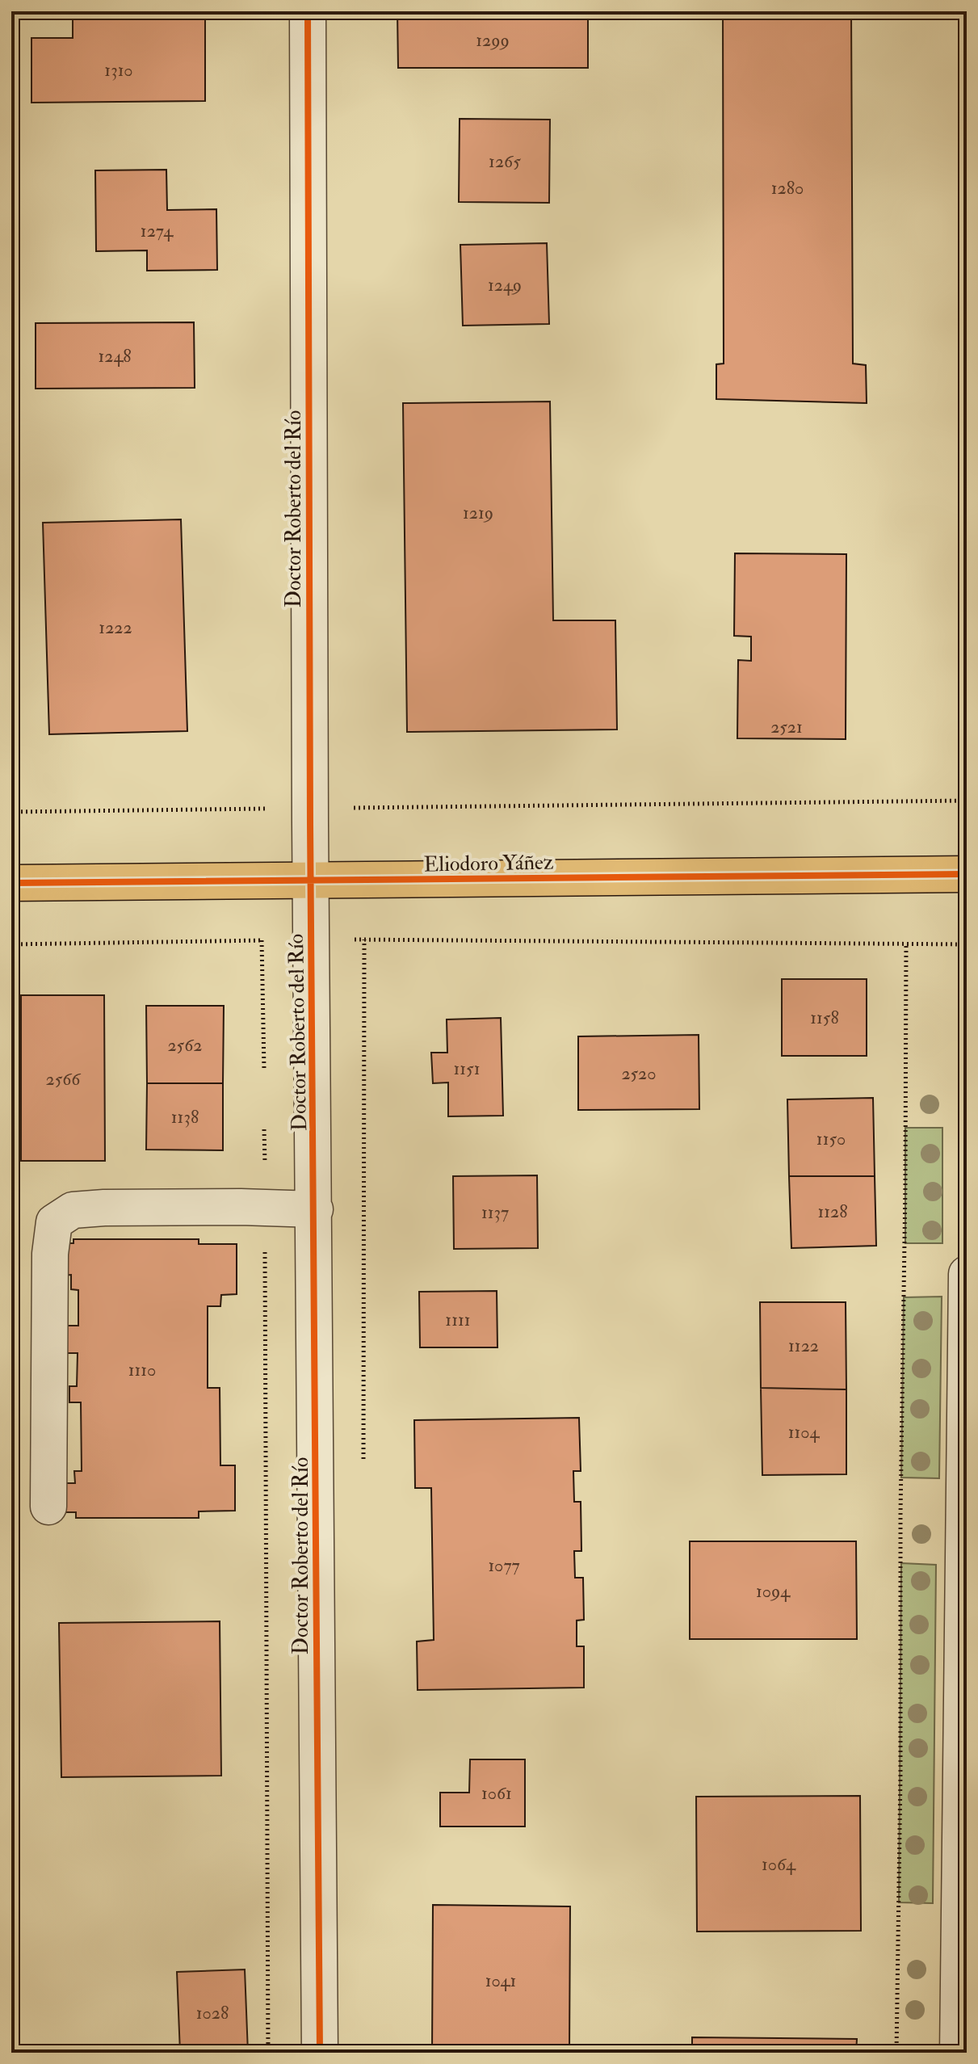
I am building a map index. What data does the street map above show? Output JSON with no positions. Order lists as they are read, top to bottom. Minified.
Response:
{"streets":{"main road":["Eliodoro Yáñez"],"street":["Doctor Roberto del Río"]},"crossings":[["Doctor Roberto del Río","Eliodoro Yáñez"]],"house_numbers":["1299","1310","1265","1280","1274","1249","1248","1219","1222","2521","1158","2562","1151","2520","2566","1138","1150","1128","1137","1111","1122","1110","1104","1077","1094","1061","1064","1041","1028"]}
